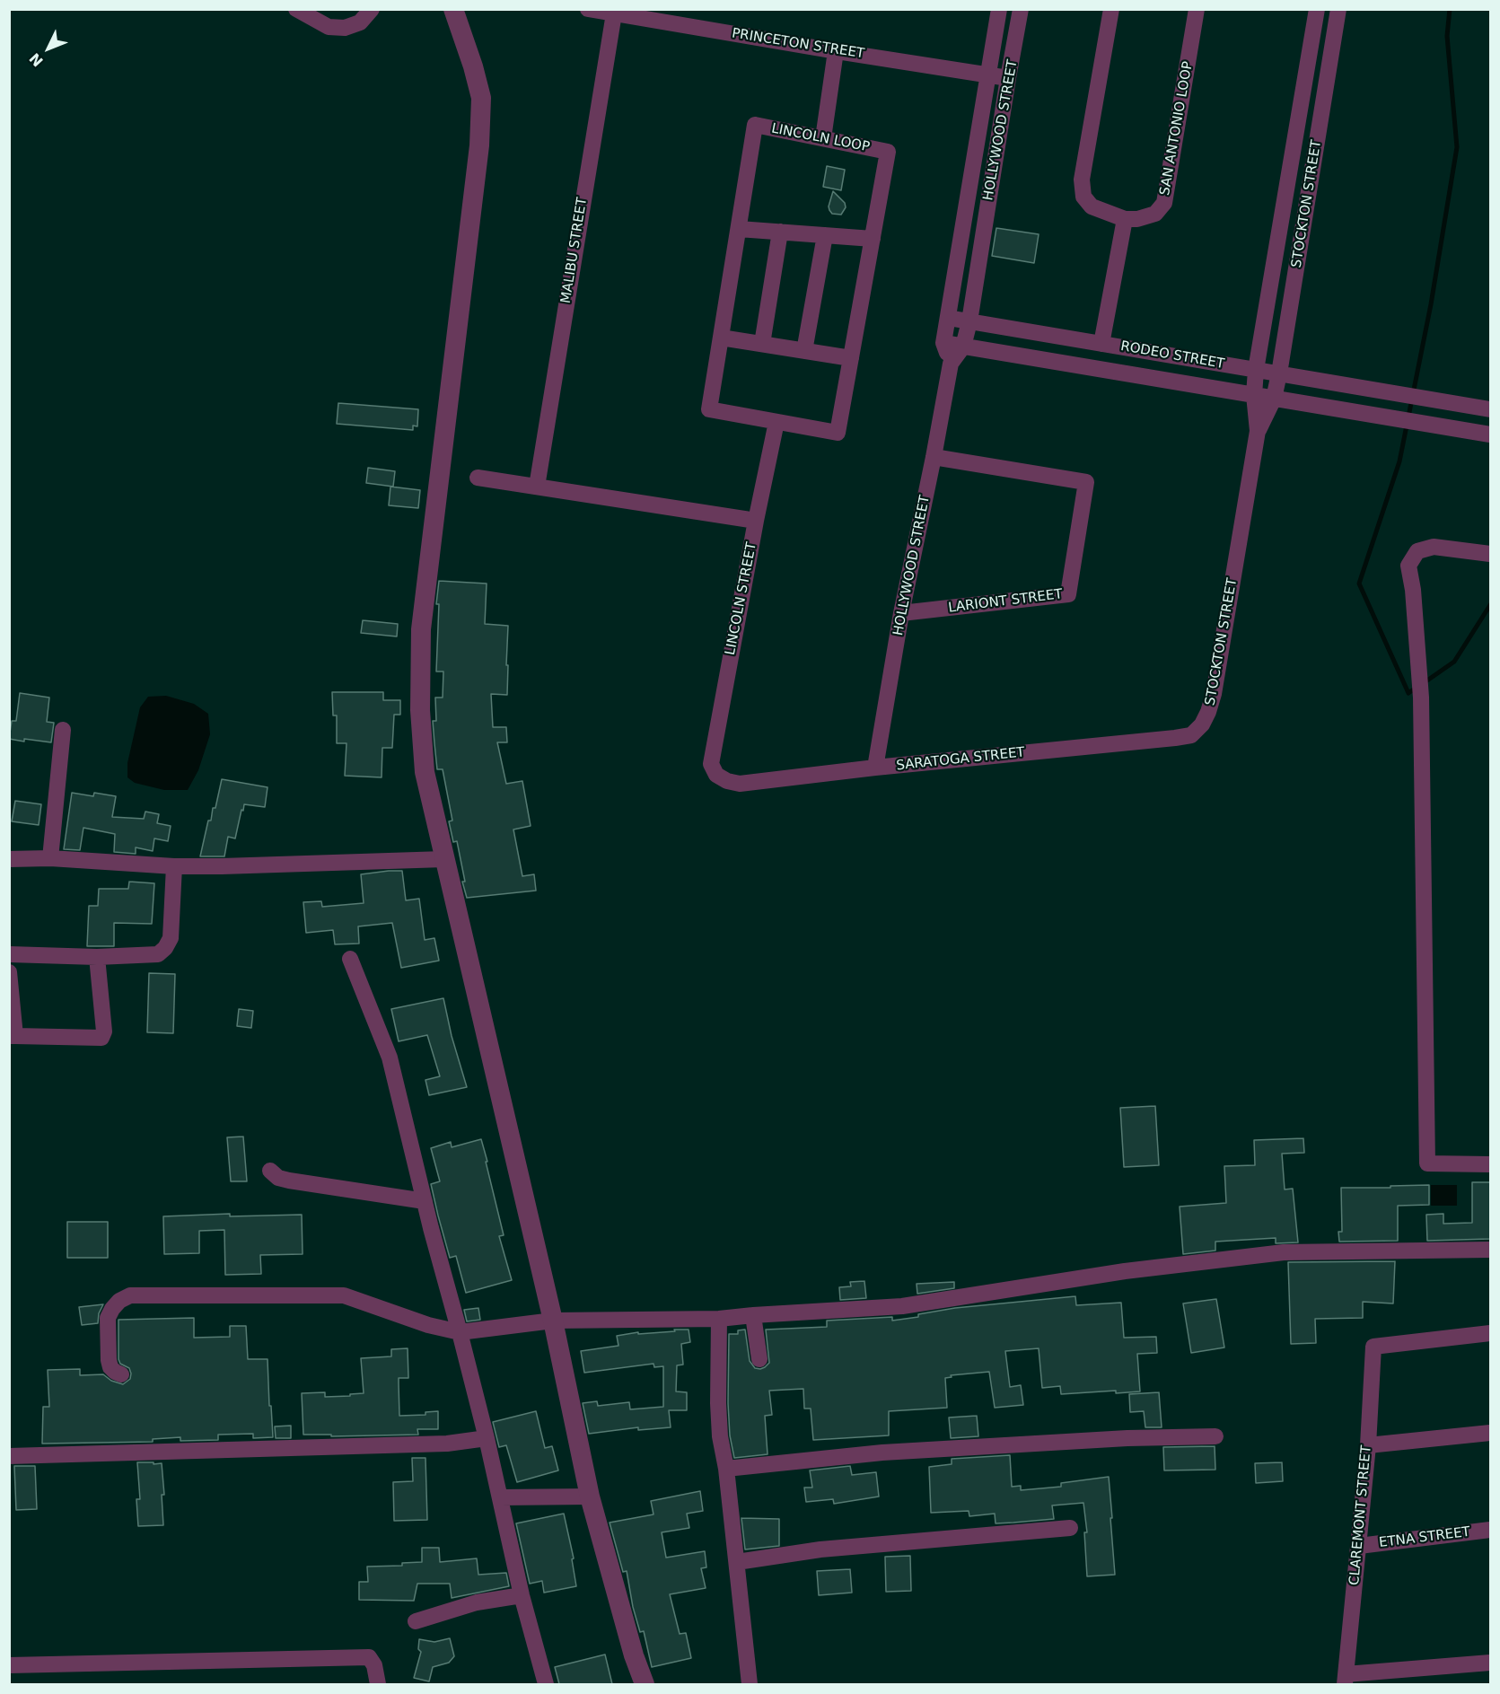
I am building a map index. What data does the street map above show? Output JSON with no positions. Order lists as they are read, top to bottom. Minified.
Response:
{"streets":{"street":["PRINCETON STREET","SAN ANTONIO LOOP","HOLLYWOOD STREET","LINCOLN LOOP","STOCKTON STREET","MALIBU STREET","RODEO STREET","LINCOLN STREET","LARIONT STREET","SARATOGA STREET","CLAREMONT STREET","ETNA STREET"]},"crossings":[["PRINCETON STREET","HOLLYWOOD STREET"],["PRINCETON STREET","MALIBU STREET"],["HOLLYWOOD STREET","RODEO STREET"],["HOLLYWOOD STREET","LARIONT STREET"],["HOLLYWOOD STREET","SARATOGA STREET"],["LINCOLN LOOP","LINCOLN STREET"],["STOCKTON STREET","RODEO STREET"],["STOCKTON STREET","SARATOGA STREET"],["LINCOLN STREET","SARATOGA STREET"],["CLAREMONT STREET","ETNA STREET"]],"north":"bottom left"}
